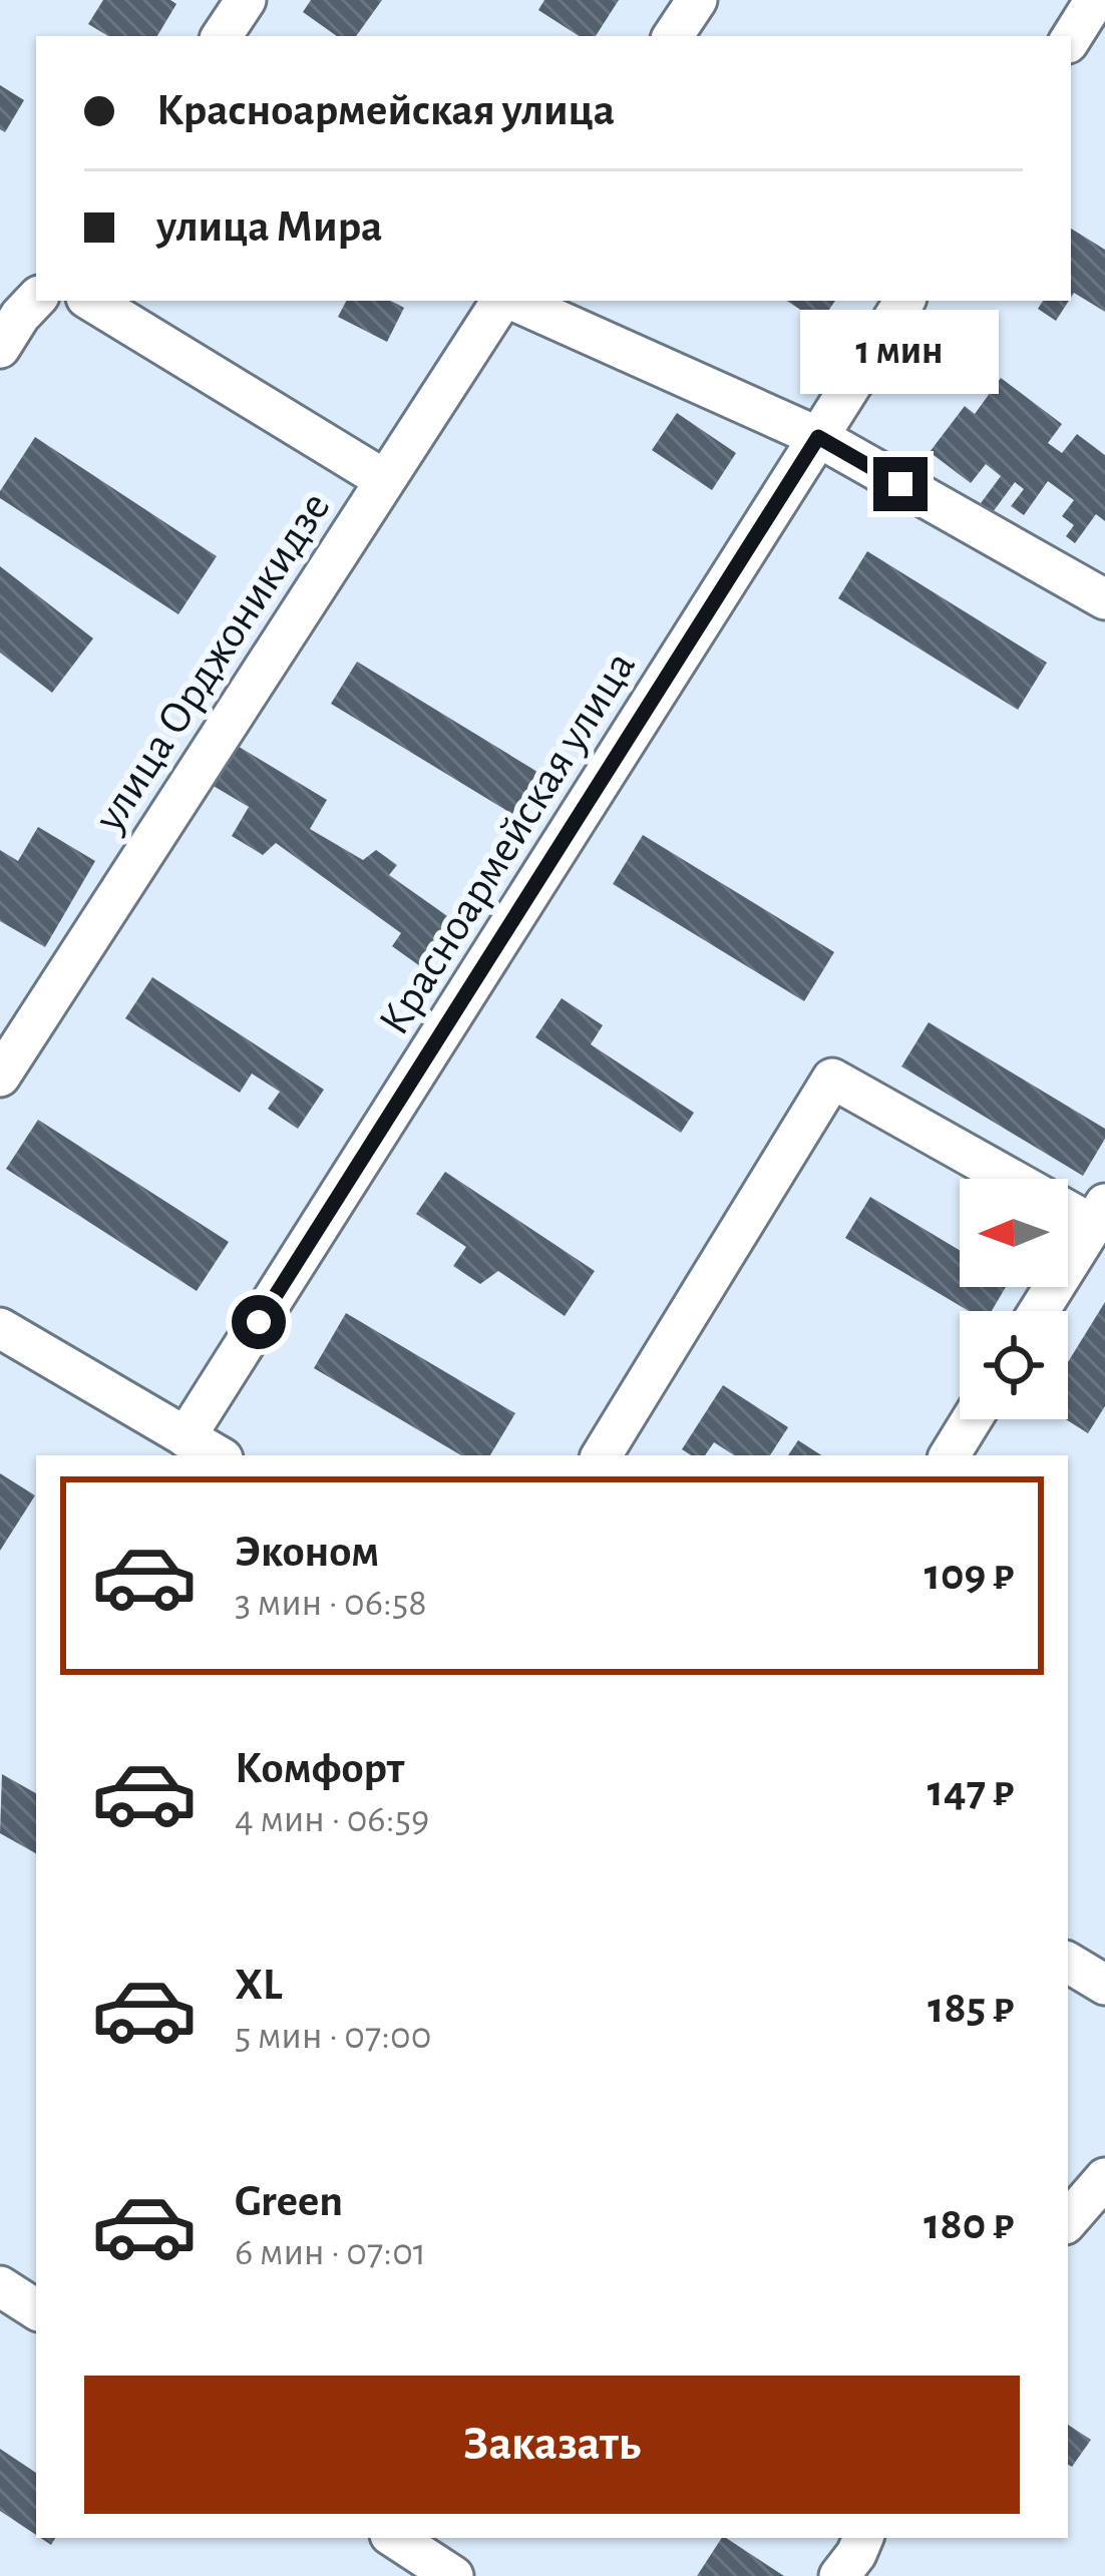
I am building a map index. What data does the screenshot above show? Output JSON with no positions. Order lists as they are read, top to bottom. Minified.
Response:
{"streets":{"street":["улица Орджоникидзе","Красноармейская улица"]},"crossings":[["улица Орджоникидзе","Красноармейская улица"]],"north":"left","page":{"banner":["Красноармейская улица","улица Мира"],"bubble":"1 мин","list":[{"name":"Эконом","note":"3 мин · 06:58","value":"109 ₽"},{"name":"Комфорт","note":"4 мин · 06:59","value":"147 ₽"},{"name":"XL","note":"5 мин · 07:00","value":"185 ₽"},{"name":"Green","note":"6 мин · 07:01","value":"180 ₽"}],"buttons":"Заказать"}}
